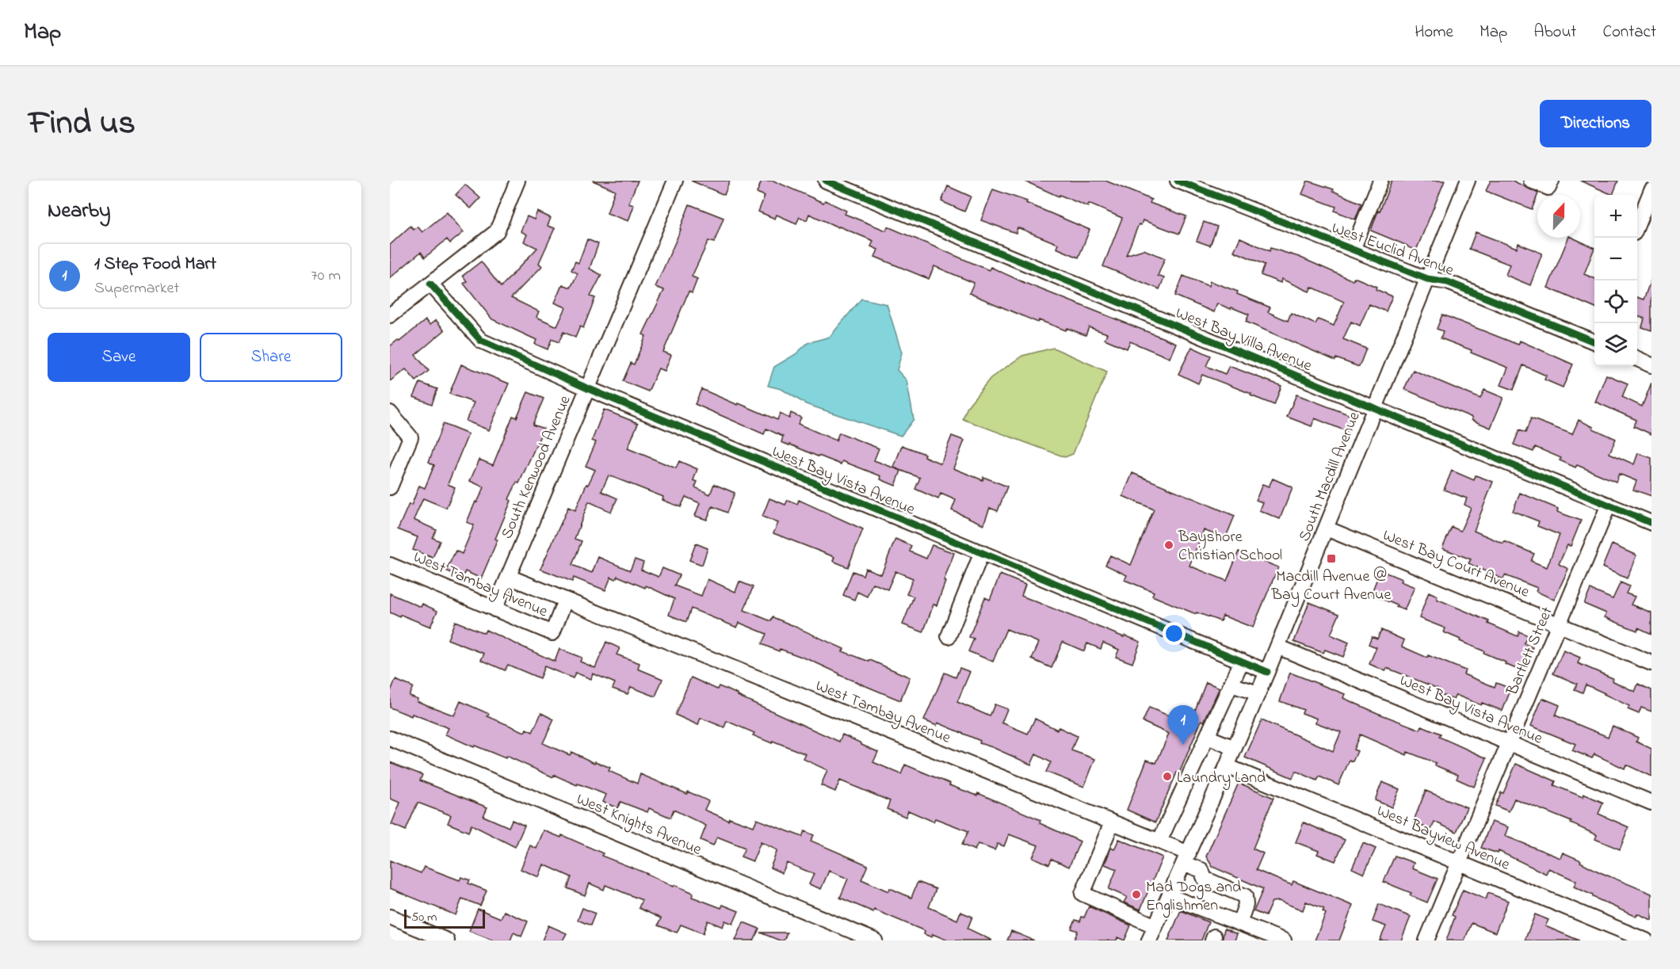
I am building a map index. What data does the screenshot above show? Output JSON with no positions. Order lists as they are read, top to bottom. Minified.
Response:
{"streets":{"street":["West Euclid Avenue","West Bay Villa Avenue","South Kenwood Avenue","South Macdill Avenue","West Bay Vista Avenue","West Bay Court Avenue","West Tambay Avenue","Bartlett Street","West Knights Avenue","West Bayview Avenue"]},"crossings":[["West Euclid Avenue","South Macdill Avenue"],["West Bay Villa Avenue","South Macdill Avenue"],["West Bay Villa Avenue","Bartlett Street"],["South Kenwood Avenue","West Bay Vista Avenue"],["South Kenwood Avenue","West Tambay Avenue"],["South Macdill Avenue","West Bay Vista Avenue"],["South Macdill Avenue","West Bay Court Avenue"],["South Macdill Avenue","West Tambay Avenue"],["South Macdill Avenue","West Bayview Avenue"],["West Bay Vista Avenue","Bartlett Street"],["West Bay Court Avenue","Bartlett Street"],["Bartlett Street","West Bayview Avenue"]],"places":{"other":["Bayshore Christian School","Laundry Land","Mad Dogs and Englishmen"],"transit":["Macdill Avenue @ Bay Court Avenue"]},"scale_bar":"50 m","north":"top","page":{"header":"Map","nav":["Home","Map","About","Contact"],"title":"Find us","buttons":["Directions",["Save","Share"]],"heading":"Nearby","map_buttons":["+","−"],"list":[{"mark":"1","name":"1 Step Food Mart","note":"Supermarket","value":"70 m"}],"pins":"1","scale":"50 m"}}
